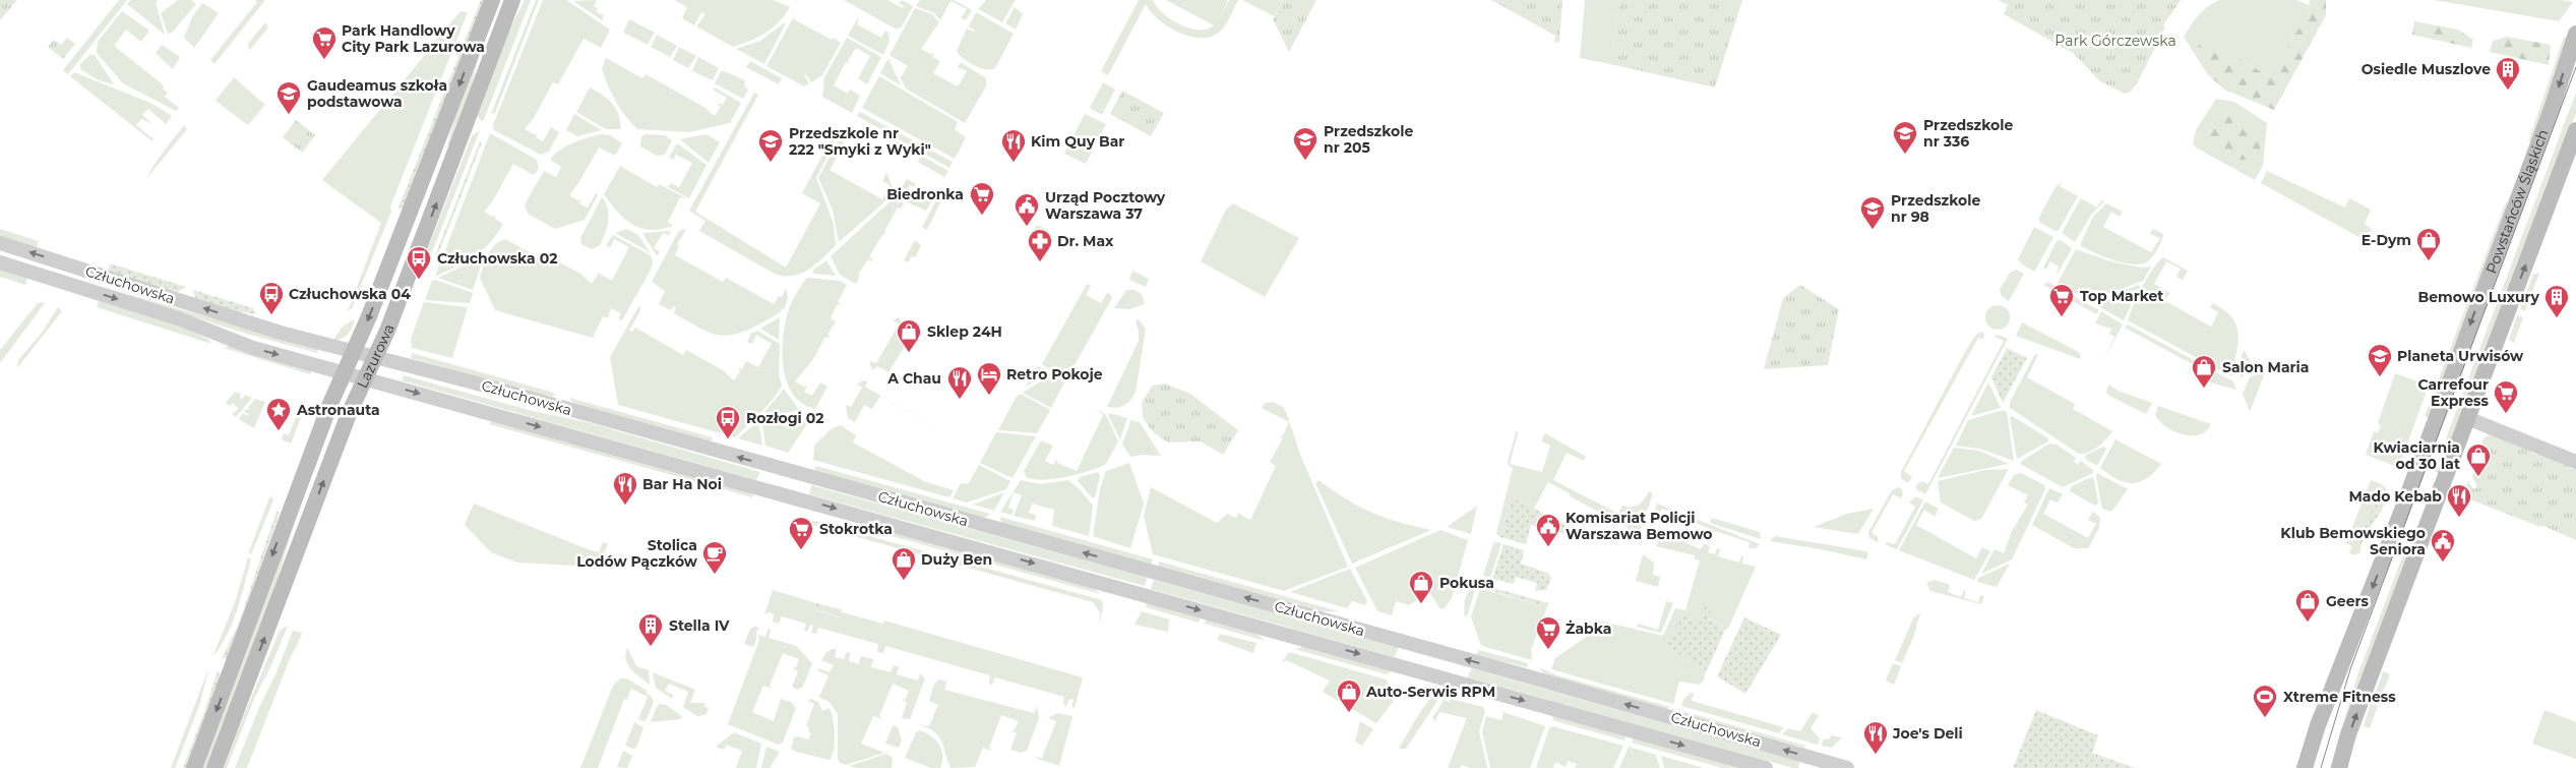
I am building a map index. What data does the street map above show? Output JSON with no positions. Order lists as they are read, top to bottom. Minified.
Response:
{"streets":{"main road":["Powstańców Śląskich","Lazurowa"],"street":["Człuchowska"]},"crossings":[["Człuchowska","Lazurowa"]],"parks":["Park Górczewska"],"places":{"supermarket":["Park Handlowy City Park Lazurowa","Biedronka","Top Market","Carrefour Express","Stokrotka","Żabka"],"building":["Osiedle Muszlove","Bemowo Luxury","Stella IV"],"school or university":["Gaudeamus szkoła podstawowa","Przedszkole nr 336","Przedszkole nr 205","Przedszkole nr 222 \"Smyki z Wyki\"","Przedszkole nr 98","Planeta Urwisów"],"restaurant":["Kim Quy Bar","A Chau","Bar Ha Noi","Mado Kebab","Joe's Deli"],"public building":["Urząd Pocztowy Warszawa 37","Komisariat Policji Warszawa Bemowo","Klub Bemowskiego Seniora"],"shop":["E-Dym","Sklep 24H","Salon Maria","Kwiaciarnia od 30 lat","Duży Ben","Pokusa","Geers","Auto-Serwis RPM"],"pharmacy":["Dr. Max"],"bus stop":["Człuchowska 02","Człuchowska 04","Rozłogi 02"],"hotel":["Retro Pokoje"],"place":["Astronauta"],"cafe":["Stolica Lodów Pączków"],"sports":["Xtreme Fitness"]}}
